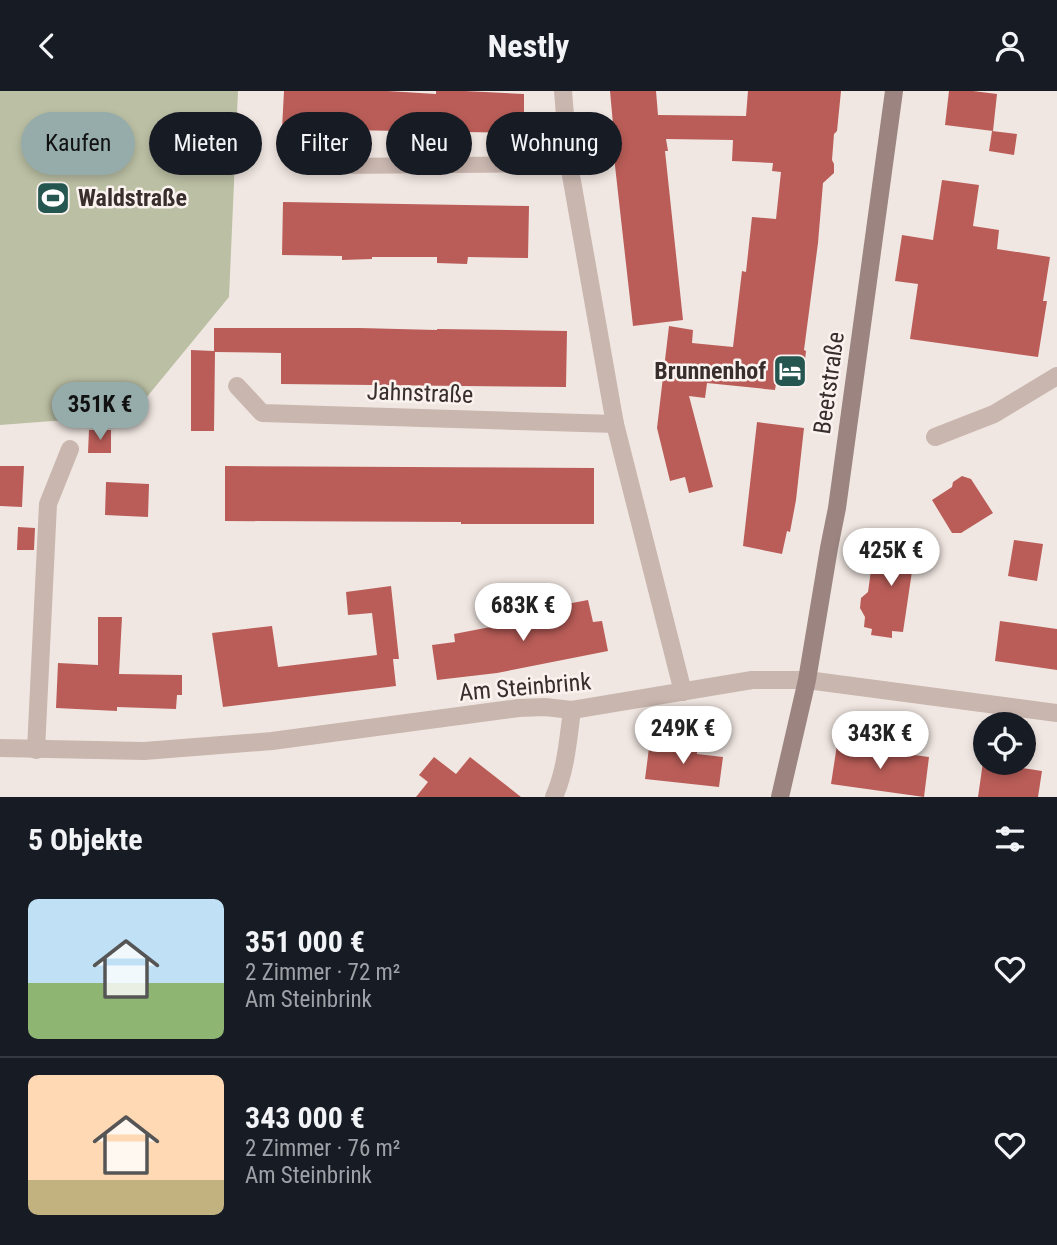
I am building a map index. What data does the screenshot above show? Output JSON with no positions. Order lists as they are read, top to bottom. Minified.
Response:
{"streets":{"main road":["Beetstraße"],"street":["Jahnstraße","Am Steinbrink"]},"crossings":[["Beetstraße","Am Steinbrink"]],"places":{"sports":["Waldstraße"],"hotel":["Brunnenhof"]},"page":{"header":"Nestly","chip":["Kaufen","Mieten","Filter","Neu","Wohnung"],"price":["351K €","425K €","683K €","249K €","343K €"],"heading":"5 Objekte","list":[{"name":"351 000 €","note":"2 Zimmer · 72 m² · Am Steinbrink"},{"name":"343 000 €","note":"2 Zimmer · 76 m² · Am Steinbrink"}]}}
